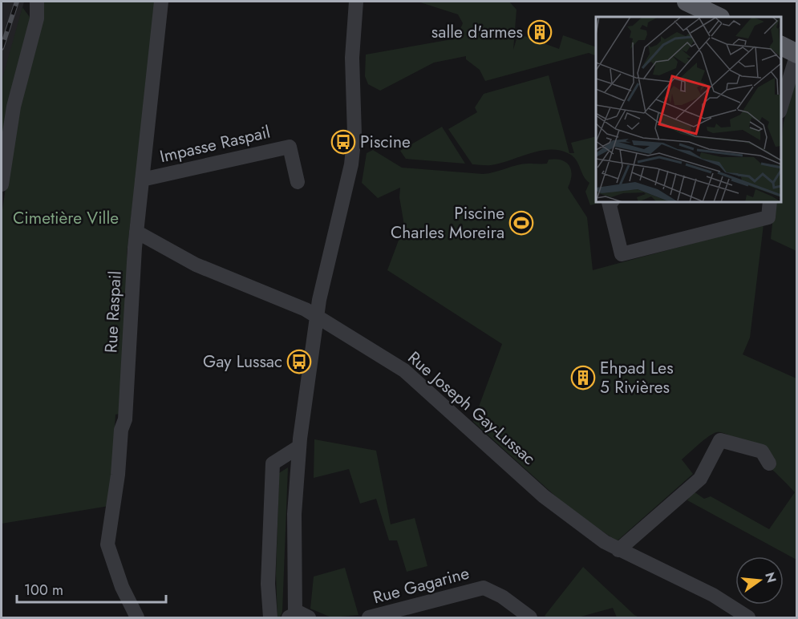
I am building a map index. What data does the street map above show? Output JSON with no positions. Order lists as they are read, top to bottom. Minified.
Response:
{"streets":{"street":["Impasse Raspail","Rue Raspail","Rue Joseph Gay-Lussac","Rue Gagarine"]},"crossings":[["Impasse Raspail","Rue Raspail"],["Rue Raspail","Rue Joseph Gay-Lussac"]],"parks":["Cimetière Ville"],"places":{"building":["salle d'armes","Ehpad Les 5 Rivières"],"bus stop":["Piscine","Gay Lussac"],"sports":["Piscine Charles Moreira"]},"scale_bar":"100 m","north":"right"}
